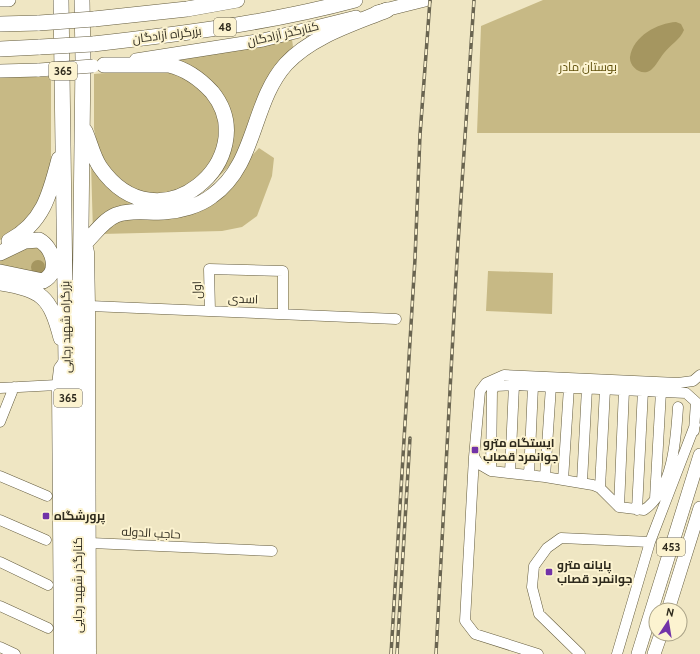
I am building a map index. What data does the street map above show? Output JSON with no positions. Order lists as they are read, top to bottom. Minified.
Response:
{"streets":{"highway":["48","بزرگراه آزادگان","365","بزرگراه شهید رجایی"],"main road":["کنارگذر آزادگان","453"],"street":["اول","اسدی","حاجب الدوله","کنارگذر شهید رجایی"]},"crossings":[["اول","اسدی"],["اسدی","کنارگذر شهید رجایی"],["بزرگراه شهید رجایی","کنارگذر شهید رجایی"],["حاجب الدوله","کنارگذر شهید رجایی"]],"parks":["بوستان مادر"],"places":{"transit":["ایستگاه مترو جوانمرد قصاب","پرورشگاه","پایانه مترو جوانمرد قصاب"]},"north":"top"}
